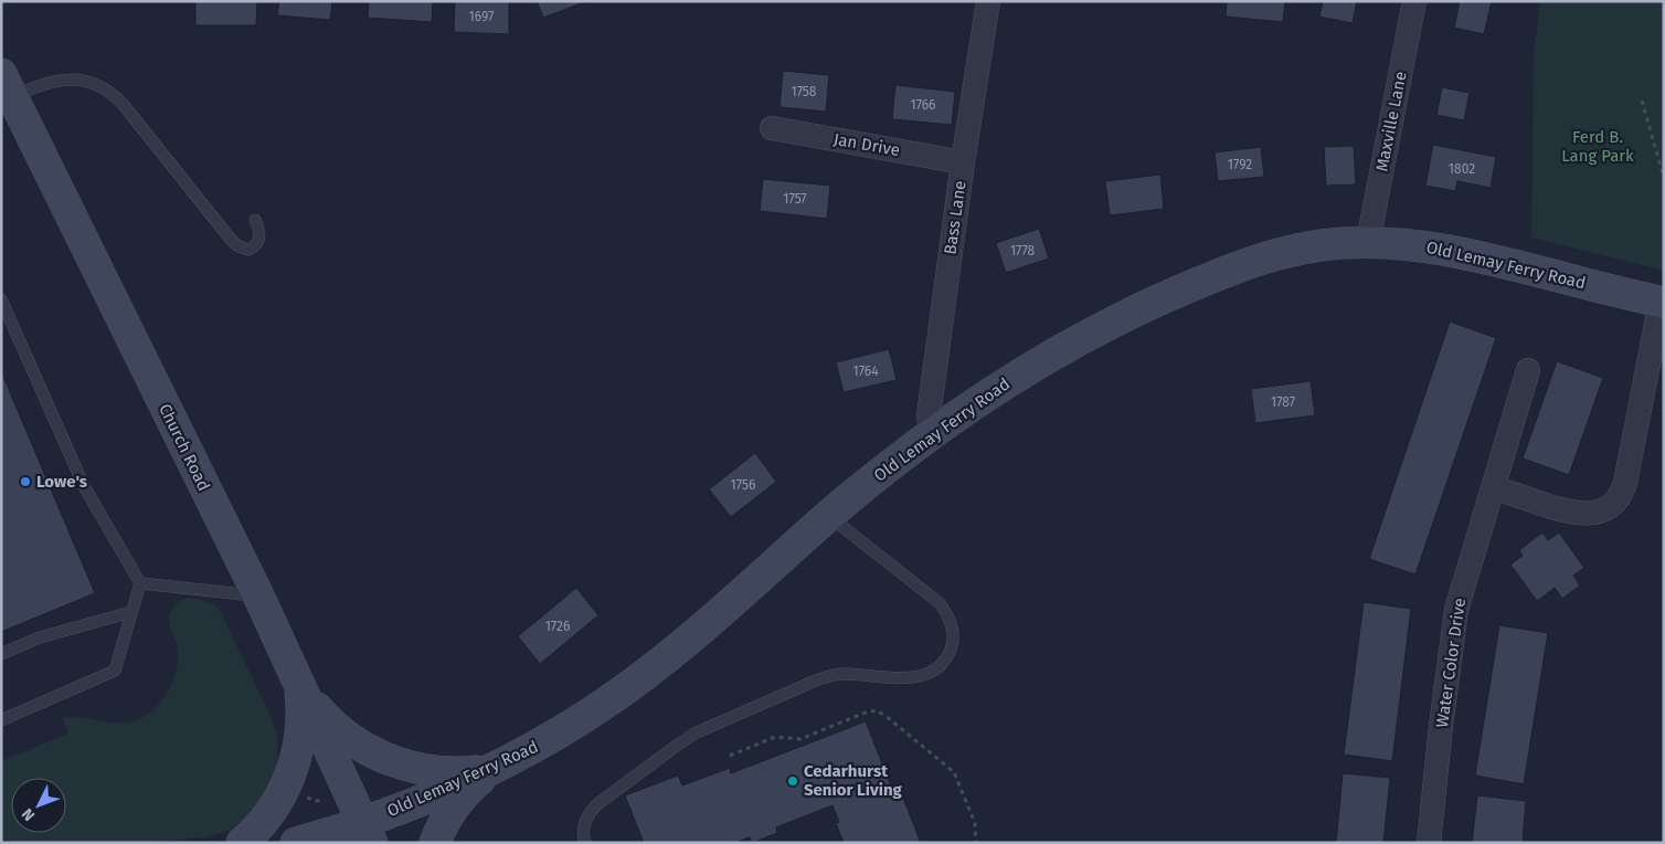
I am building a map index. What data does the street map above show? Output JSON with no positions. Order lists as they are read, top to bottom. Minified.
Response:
{"streets":{"main road":["Old Lemay Ferry Road","Church Road"],"street":["Maxville Lane","Jan Drive","Bass Lane","Water Color Drive"]},"crossings":[["Maxville Lane","Old Lemay Ferry Road"],["Jan Drive","Bass Lane"],["Bass Lane","Old Lemay Ferry Road"],["Old Lemay Ferry Road","Church Road"]],"parks":["Ferd B. Lang Park"],"places":["Lowe's","Cedarhurst Senior Living"],"house_numbers":["1697","1758","1766","1792","1802","1757","1778","1764","1787","1756","1726"],"north":"bottom left"}
